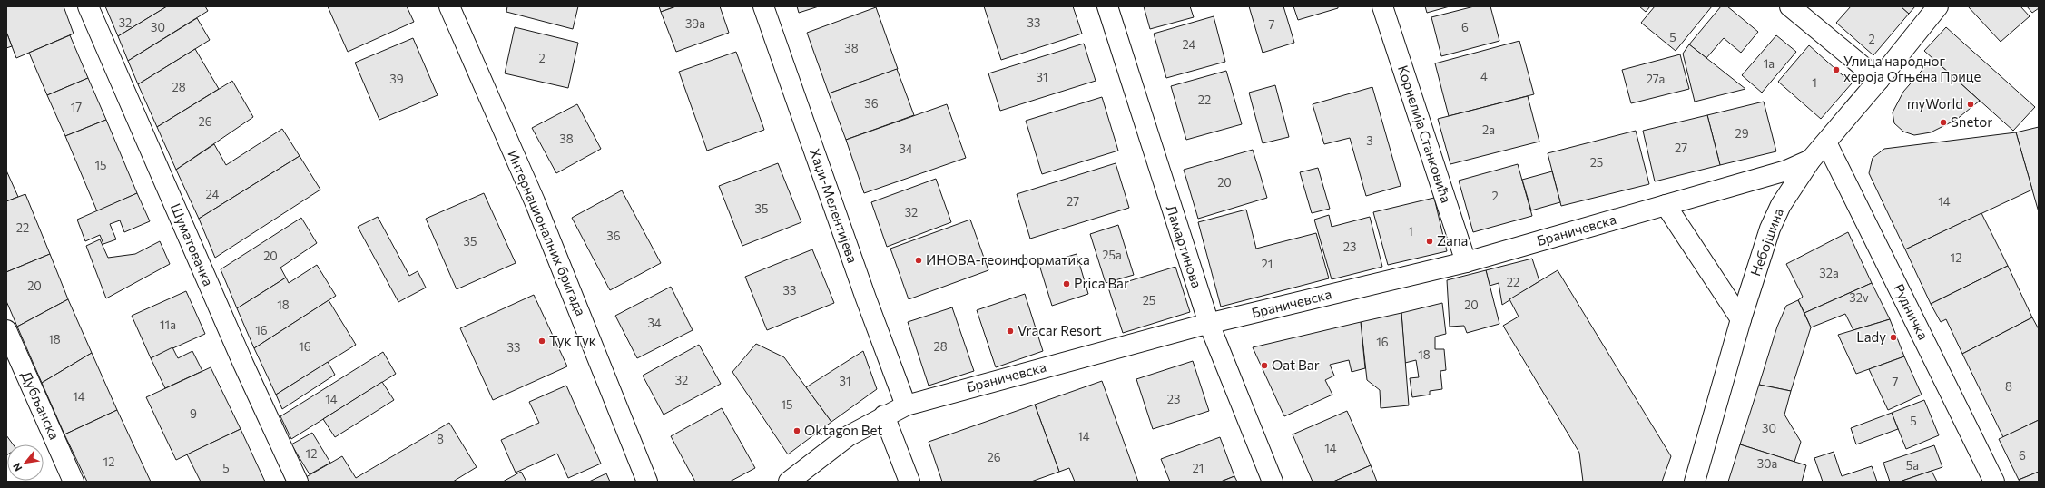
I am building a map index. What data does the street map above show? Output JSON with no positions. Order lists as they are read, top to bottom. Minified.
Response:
{"streets":{"street":["Корнелија Станковића","Хаџи-Мелентијева","Браничевска","Интернационалних бригада","Небојшина","Шуматовачка","Ламартинова","Рудничка","Дубљанска"]},"crossings":[["Корнелија Станковића","Браничевска"],["Хаџи-Мелентијева","Браничевска"],["Браничевска","Небојшина"],["Браничевска","Ламартинова"],["Небојшина","Рудничка"]],"places":["Улица народног хероја Огњена Прице","myWorld","Snetor","Zana","ИНОВА-геоинформатика","Prica Bar","Vracar Resort","Lady","Тук Тук","Oat Bar","Oktagon Bet"],"house_numbers":["32","33","39a","7","30","6","5","2","24","38","2","1a","4","31","39","27a","1","28","22","36","17","26","2a","29","38","3","27","34","25","15","20","24","2","27","14","35","32","22","1","36","35","23","25a","20","12","21","32a","22","20","33","32v","25","18","20","34","11a","16","18","16","16","28","33","18","32","31","7","8","14","14","23","15","9","5","30","14","8","14","12","6","26","12","30a","5a","5","21"],"north":"bottom left"}
